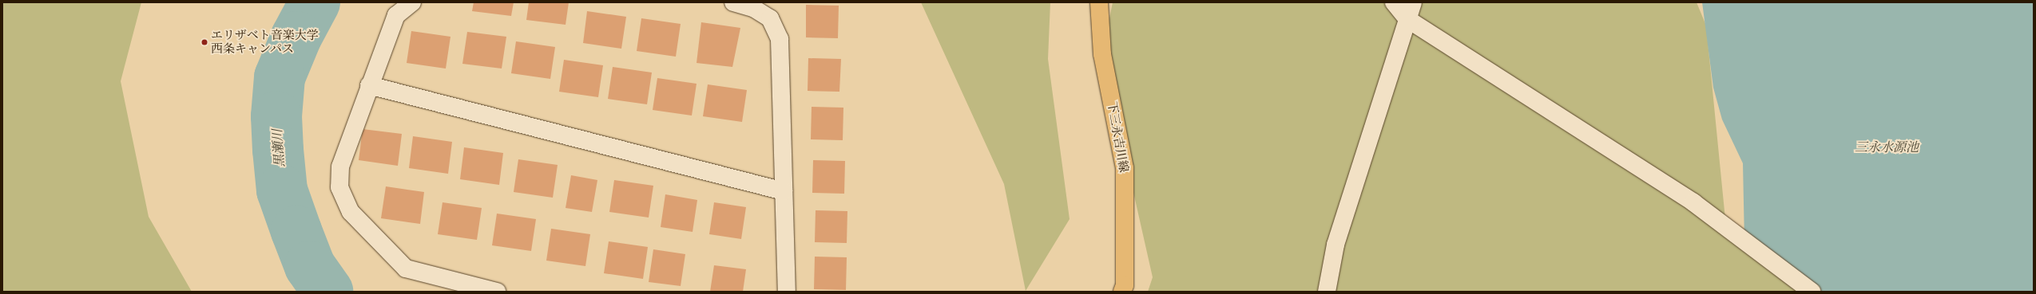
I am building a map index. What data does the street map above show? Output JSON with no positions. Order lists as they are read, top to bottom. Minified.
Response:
{"streets":{"main road":["下三永吉川線"]},"water":["三永水源池","黒瀬川"],"places":["エリザベト音楽大学 西条キャンパス"]}
